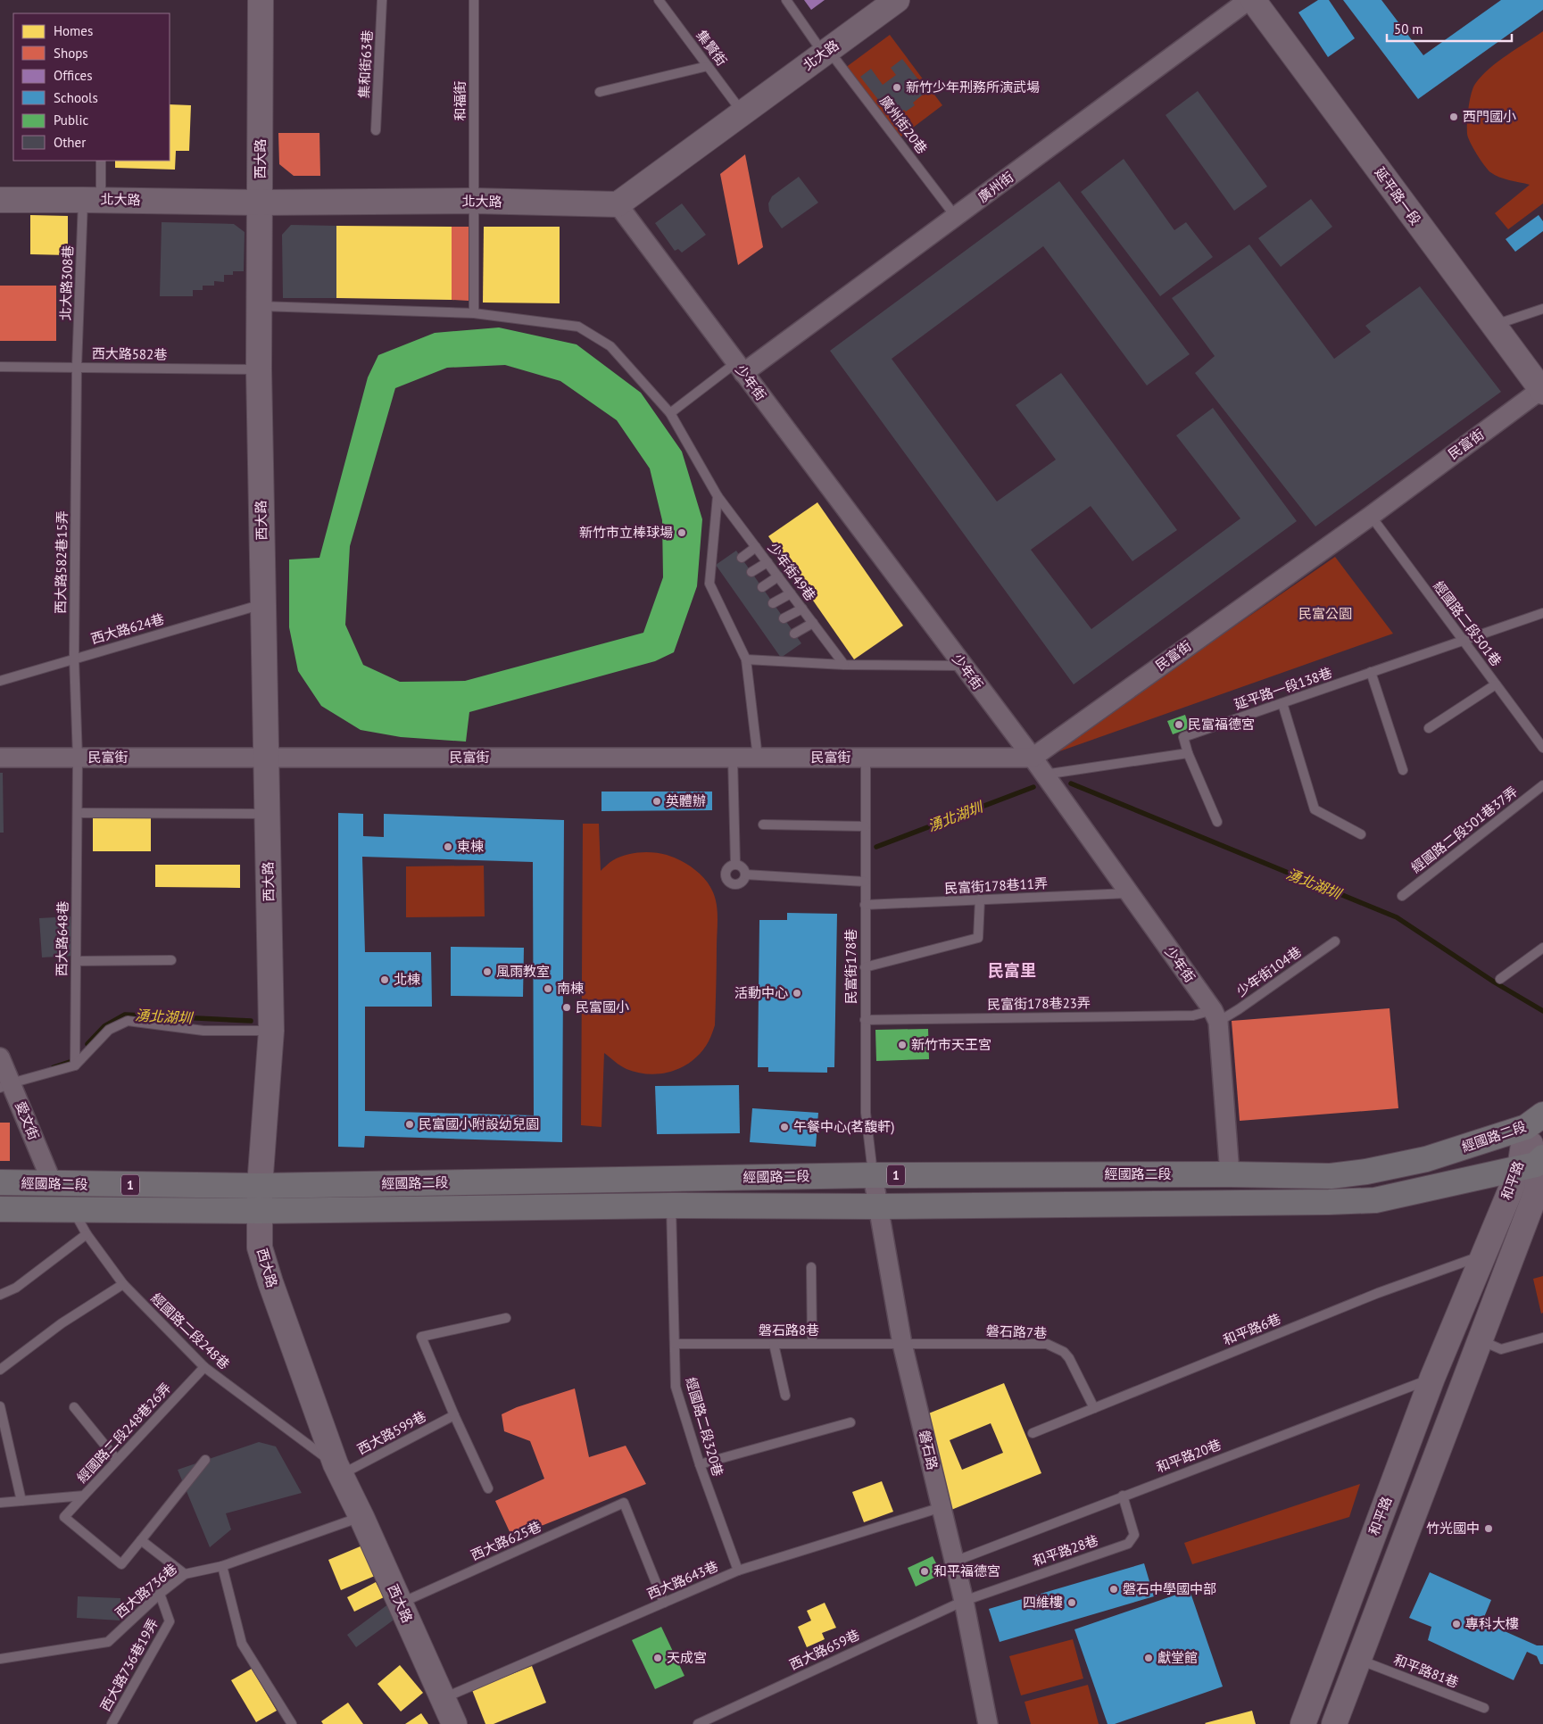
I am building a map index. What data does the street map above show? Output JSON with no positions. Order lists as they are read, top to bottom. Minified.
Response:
{"streets":{"main road":["經國路二段","1"],"street":["北大路","西大路","廣州街","延平路一段","少年街","民富街","愛文街","和平路","磐石路"],"lane":["集賢街","集和街63巷","和福街","廣州街20巷","北大路308巷","西大路582巷","西大路582巷15弄","少年街49巷","經國路二段501巷","西大路624巷","延平路一段138巷","經國路二段501巷37弄","民富街178巷11弄","西大路648巷","民富街178巷","少年街104巷","民富街178巷23弄","和平路6巷","磐石路8巷","經國路二段248巷","磐石路7巷","經國路二段320巷","經國路二段248巷26弄","西大路599巷","和平路20巷","西大路625巷","和平路28巷","西大路643巷","西大路736巷","西大路659巷","西大路736巷19弄","和平路81巷"]},"crossings":[["集賢街","北大路"],["北大路","和福街"],["北大路","廣州街20巷"],["北大路","西大路"],["北大路","北大路308巷"],["北大路","少年街"],["和福街","少年街49巷"],["廣州街20巷","廣州街"],["西大路","西大路582巷"],["西大路","民富街"],["西大路","少年街49巷"],["西大路","西大路624巷"],["西大路","經國路二段"],["西大路","經國路二段248巷"],["西大路","西大路599巷"],["西大路","西大路625巷"],["西大路","西大路643巷"],["西大路","西大路736巷"],["廣州街","少年街"],["延平路一段","民富街"],["北大路308巷","西大路582巷"],["北大路308巷","西大路582巷15弄"],["西大路582巷","西大路582巷15弄"],["少年街","民富街"],["少年街","民富街178巷11弄"],["少年街","少年街104巷"],["少年街","民富街178巷23弄"],["民富街","西大路582巷15弄"],["民富街","經國路二段501巷"],["民富街","西大路648巷"],["民富街","民富街178巷"],["西大路582巷15弄","西大路624巷"],["西大路582巷15弄","西大路648巷"],["經國路二段501巷","延平路一段138巷"],["民富街178巷11弄","民富街178巷"],["民富街178巷","民富街178巷23弄"],["民富街178巷","經國路二段"],["民富街178巷","磐石路"],["少年街104巷","民富街178巷23弄"],["愛文街","經國路二段"],["經國路二段","和平路"],["經國路二段","經國路二段248巷"],["經國路二段","經國路二段320巷"],["經國路二段","磐石路"],["和平路","和平路6巷"],["和平路","和平路20巷"],["和平路","和平路81巷"],["和平路6巷","磐石路7巷"],["磐石路8巷","磐石路7巷"],["磐石路8巷","經國路二段320巷"],["磐石路8巷","磐石路"],["經國路二段248巷","經國路二段248巷26弄"],["經國路二段248巷","西大路599巷"],["磐石路7巷","磐石路"],["經國路二段320巷","西大路643巷"],["磐石路","和平路20巷"],["磐石路","和平路28巷"],["磐石路","西大路643巷"],["磐石路","西大路659巷"],["和平路20巷","和平路28巷"],["西大路625巷","西大路643巷"],["和平路28巷","西大路659巷"],["西大路736巷","西大路736巷19弄"]],"districts":["民富里"],"water":["湧北湖圳"],"parks":["民富公園"],"places":["新竹少年刑務所演武場","西門國小","新竹市立棒球場","民富福德宮","英體辦","東棟","風雨教室","北棟","南棟","活動中心","民富國小","新竹市天王宮","民富國小附設幼兒園","午餐中心(茗馥軒)","竹光國中","和平福德宮","磐石中學國中部","四維樓","專科大樓","天成宮","獻堂館"],"legend":["Homes","Shops","Offices","Schools","Public","Other"],"scale_bar":"50 m"}
